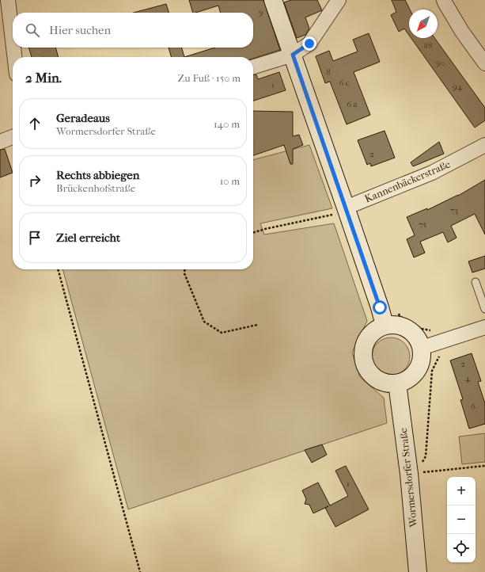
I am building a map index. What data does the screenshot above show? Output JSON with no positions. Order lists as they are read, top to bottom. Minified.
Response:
{"streets":{"main road":["Wormersdorfer Straße"],"street":["Kannenbäckerstraße"]},"house_numbers":["9","88","90","8","6 c","1","94","6 a","2","73","75","2","4","6","1"],"north":"bottom left","page":{"search":"Hier suchen","heading":["2 Min.","Zu Fuß · 150 m"],"list":[["Geradeaus","Wormersdorfer Straße","140 m"],["Rechts abbiegen","Brückenhofstraße","10 m"],"Ziel erreicht"],"map_buttons":["+","−"]}}
